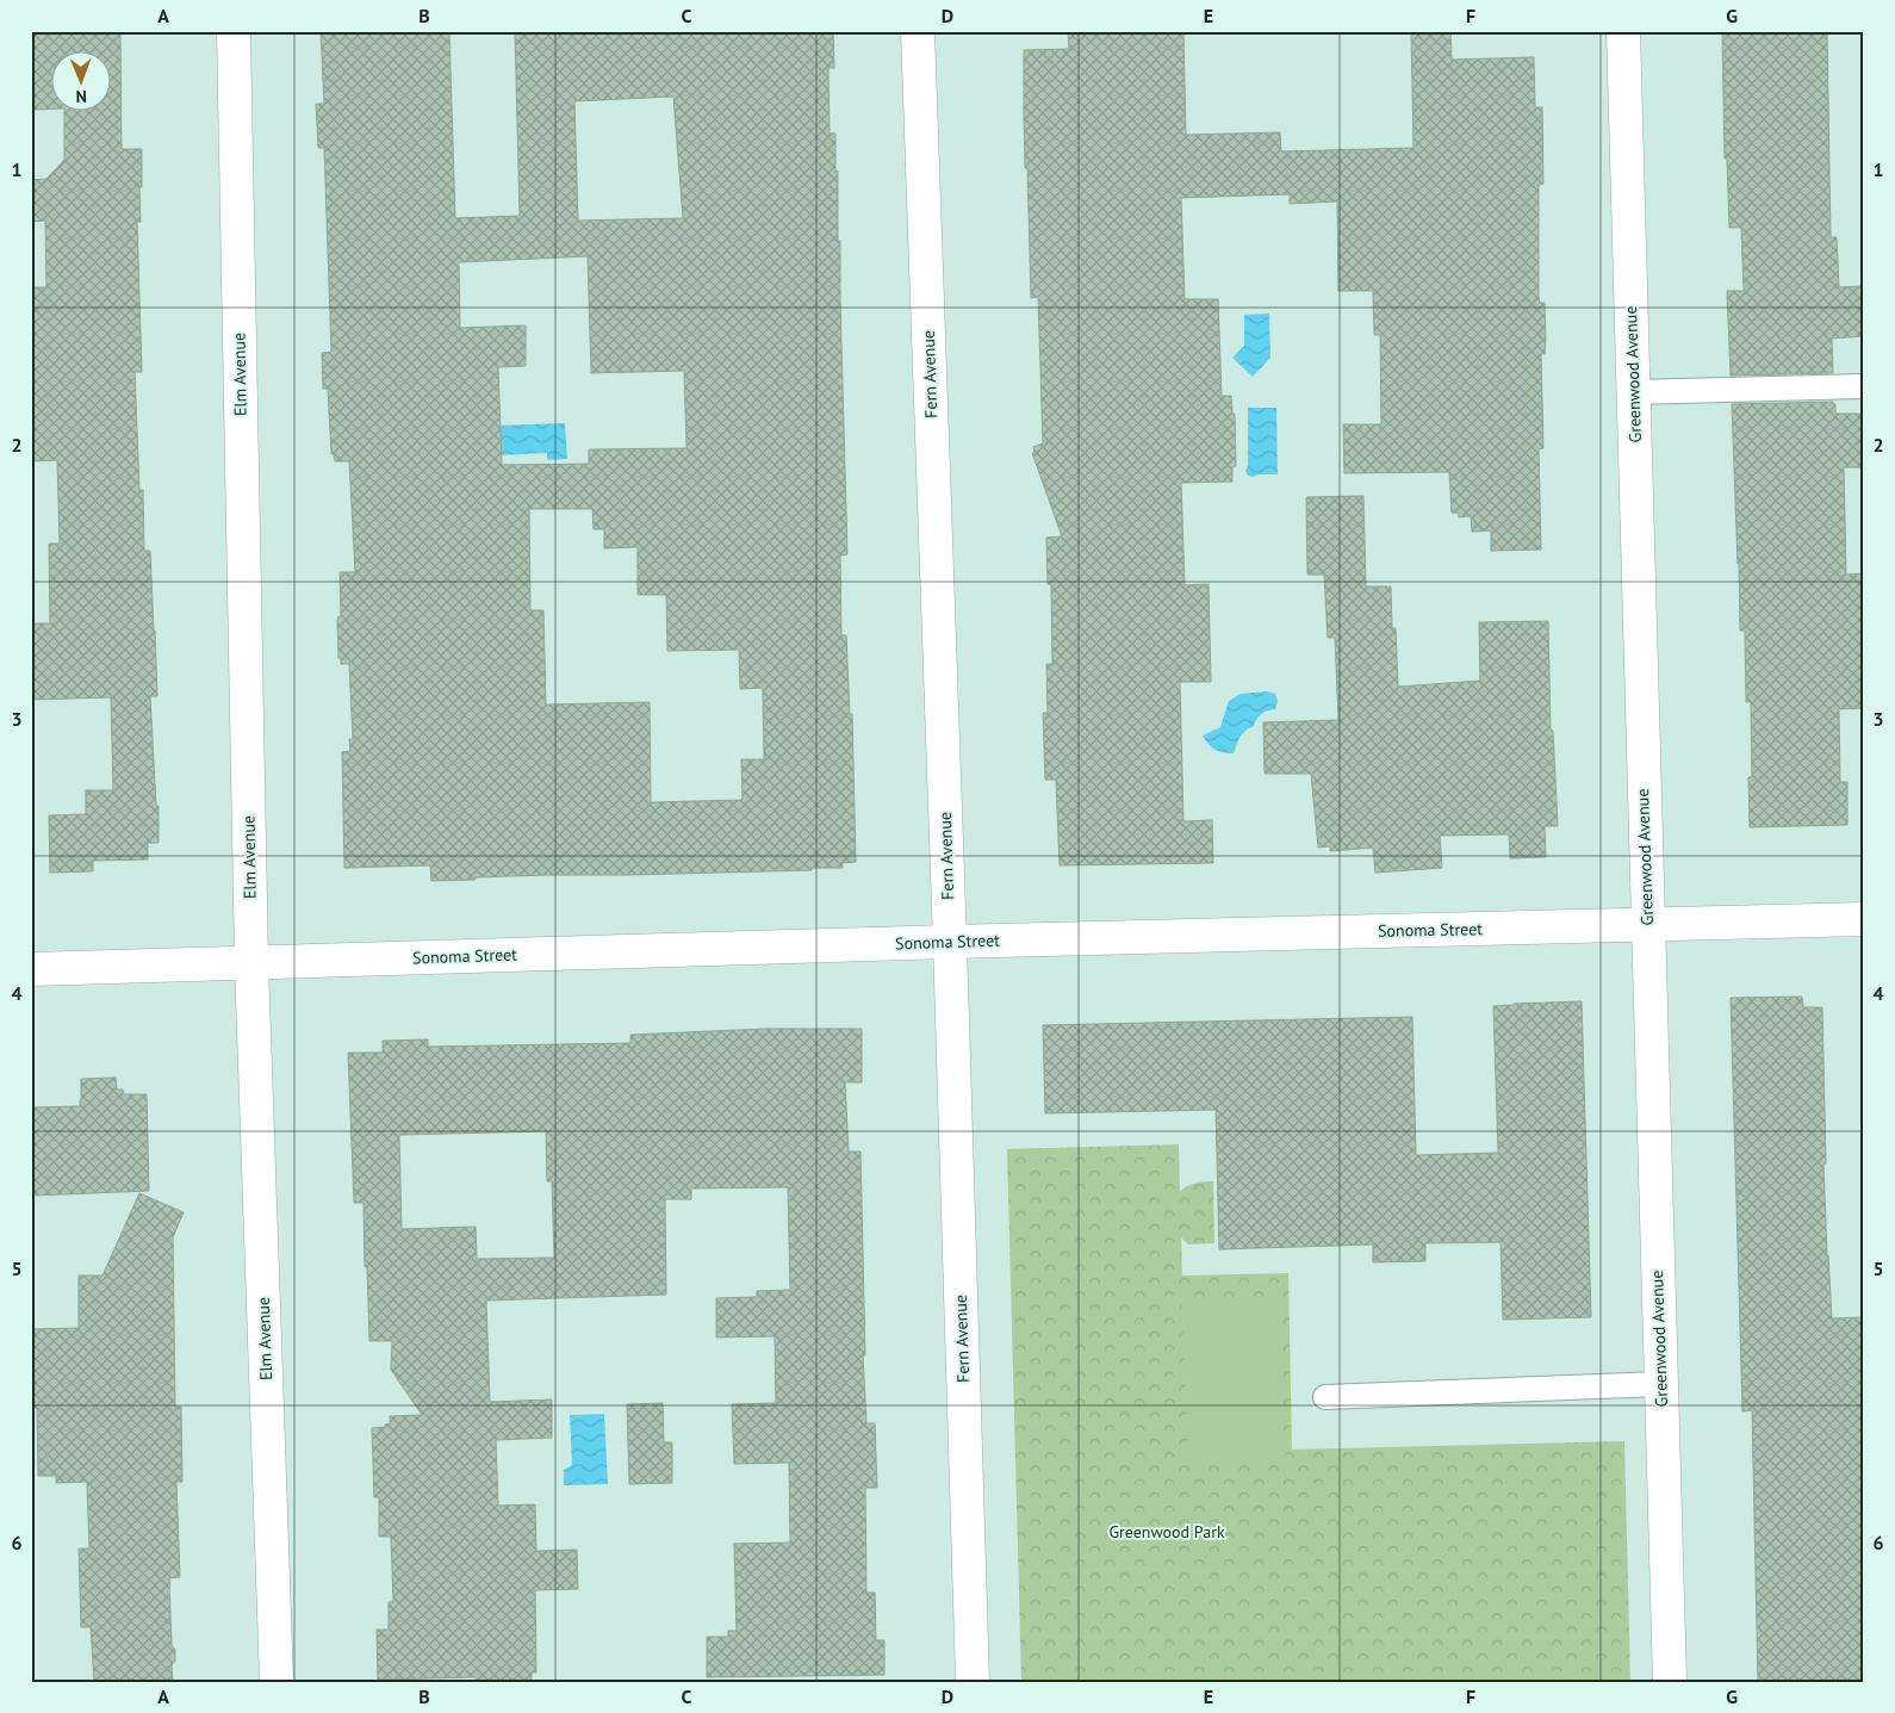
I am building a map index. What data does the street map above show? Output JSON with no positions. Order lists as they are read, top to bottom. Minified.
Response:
{"streets":{"street":["Elm Avenue","Fern Avenue","Greenwood Avenue","Sonoma Street"]},"crossings":[["Elm Avenue","Sonoma Street"],["Fern Avenue","Sonoma Street"],["Greenwood Avenue","Sonoma Street"]],"parks":["Greenwood Park"],"north":"bottom","grid":{"columns":["A","B","C","D","E","F","G"],"rows":["1","2","3","4","5","6"]}}
